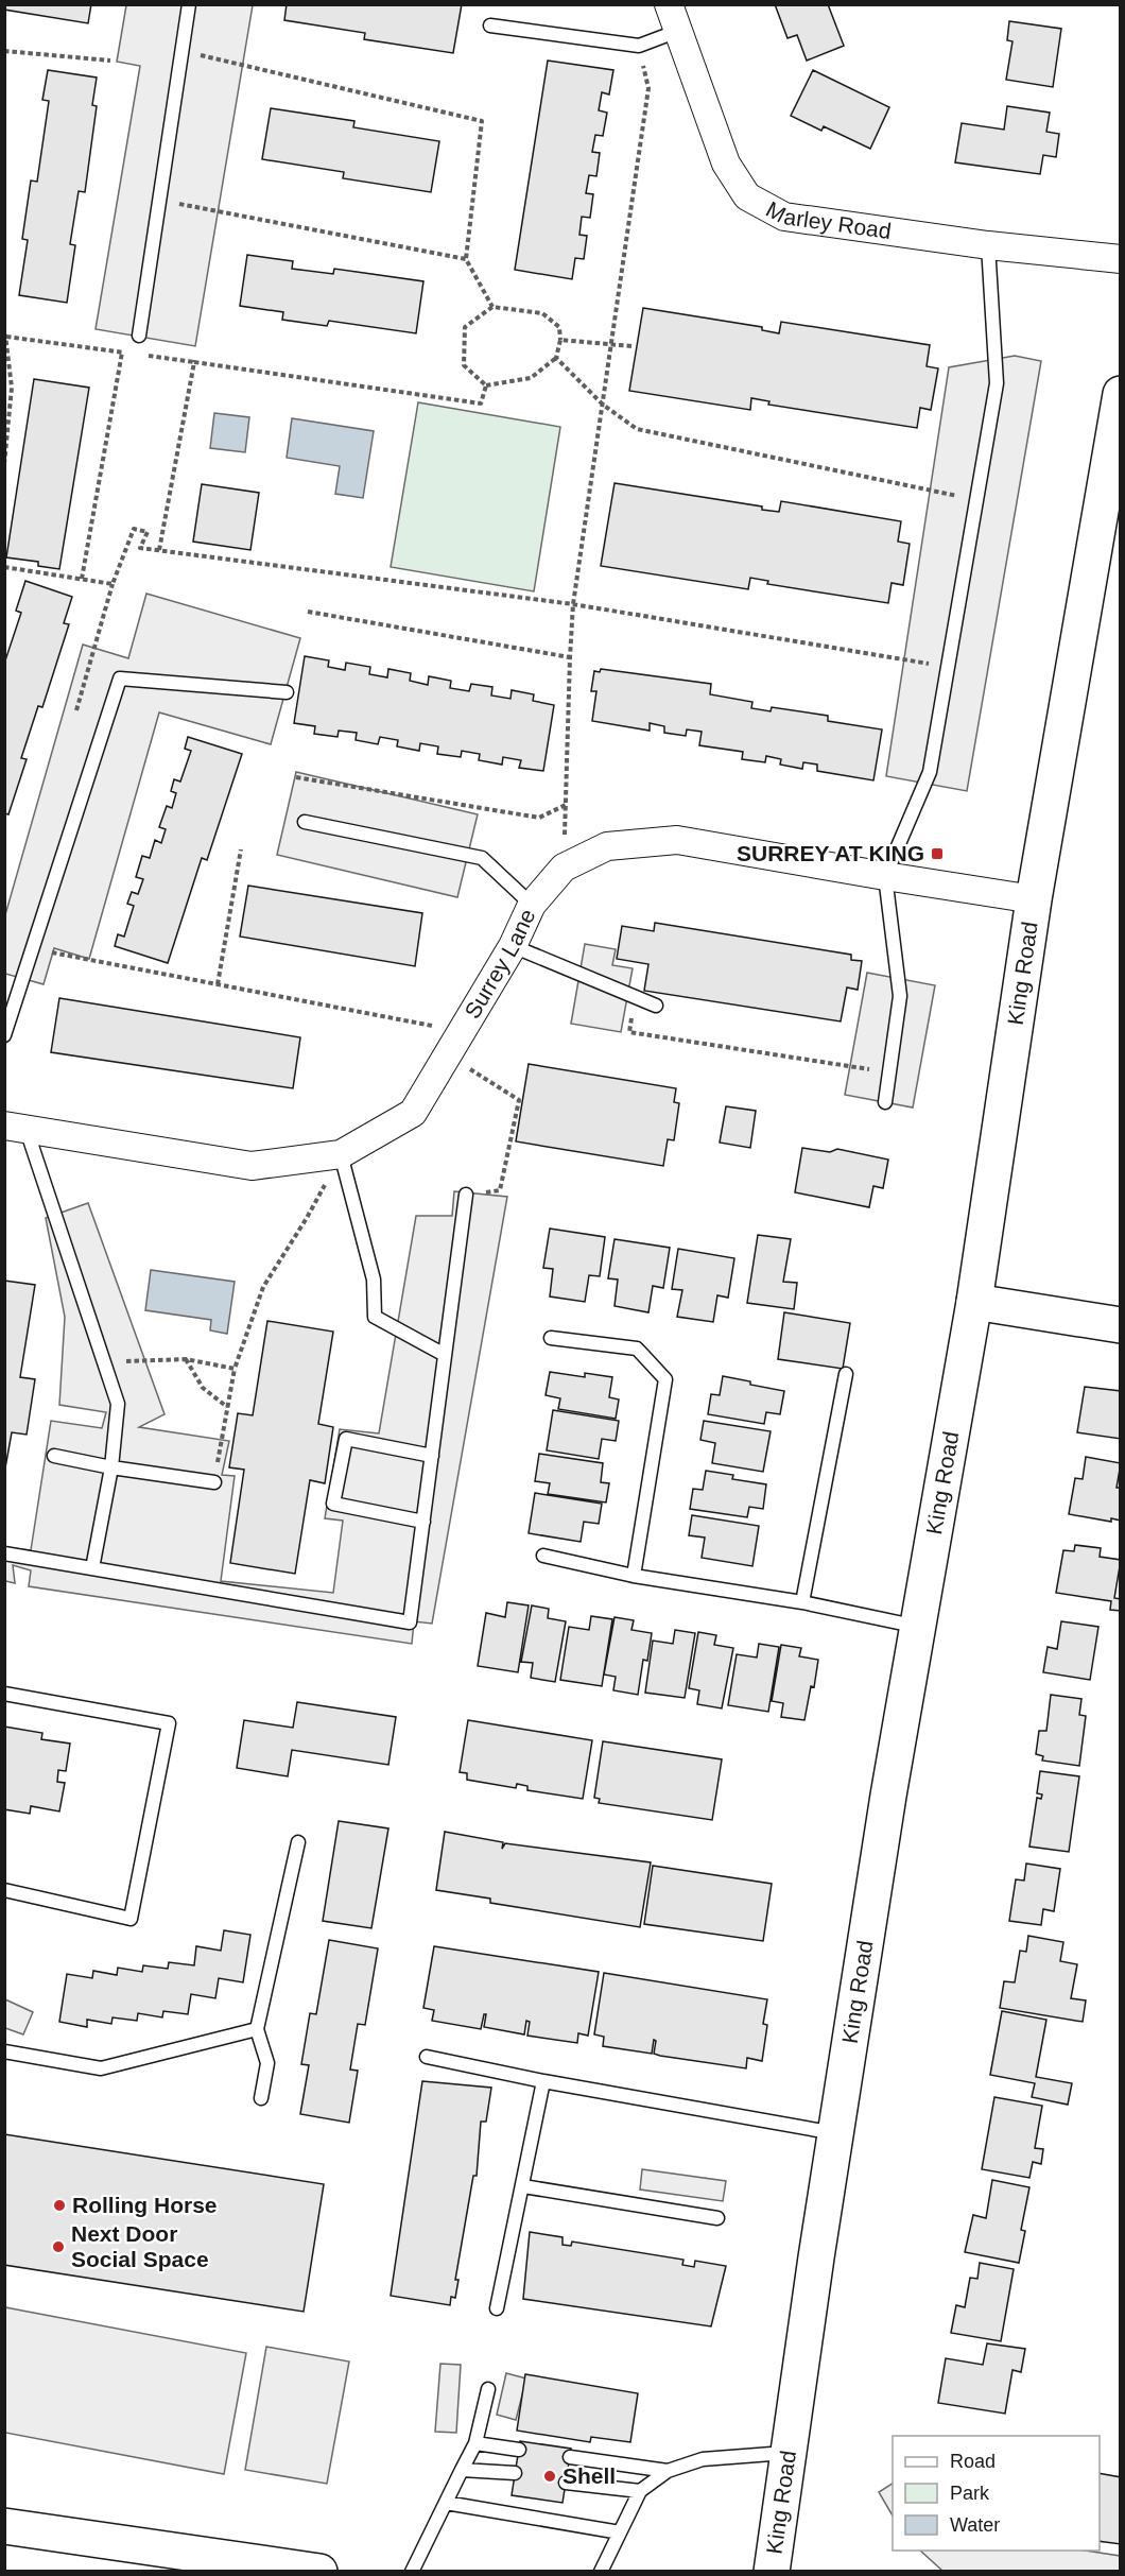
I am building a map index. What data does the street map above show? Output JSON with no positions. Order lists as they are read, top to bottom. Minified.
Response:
{"streets":{"main road":["King Road"],"street":["Marley Road","Surrey Lane"]},"crossings":[["Surrey Lane","King Road"]],"places":{"transit":["SURREY AT KING"],"other":["Rolling Horse","Next Door Social Space","Shell"]},"legend":["Road","Park","Water"]}
